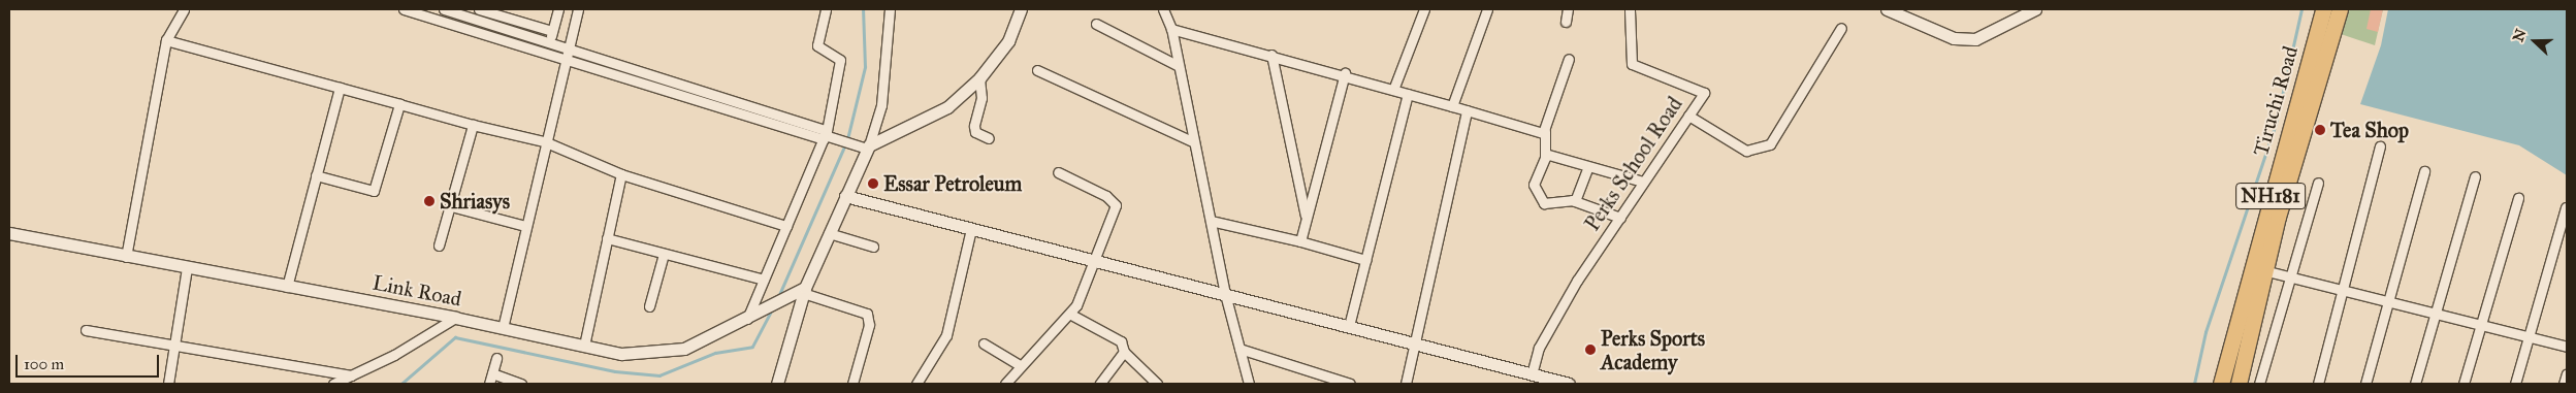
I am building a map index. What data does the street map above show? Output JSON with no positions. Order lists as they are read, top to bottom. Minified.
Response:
{"streets":{"highway":["Tiruchi Road","NH181"],"street":["Perks School Road","Link Road"]},"places":["Tea Shop","Essar Petroleum","Shriasys","Perks Sports Academy"],"scale_bar":"100 m","north":"left"}
